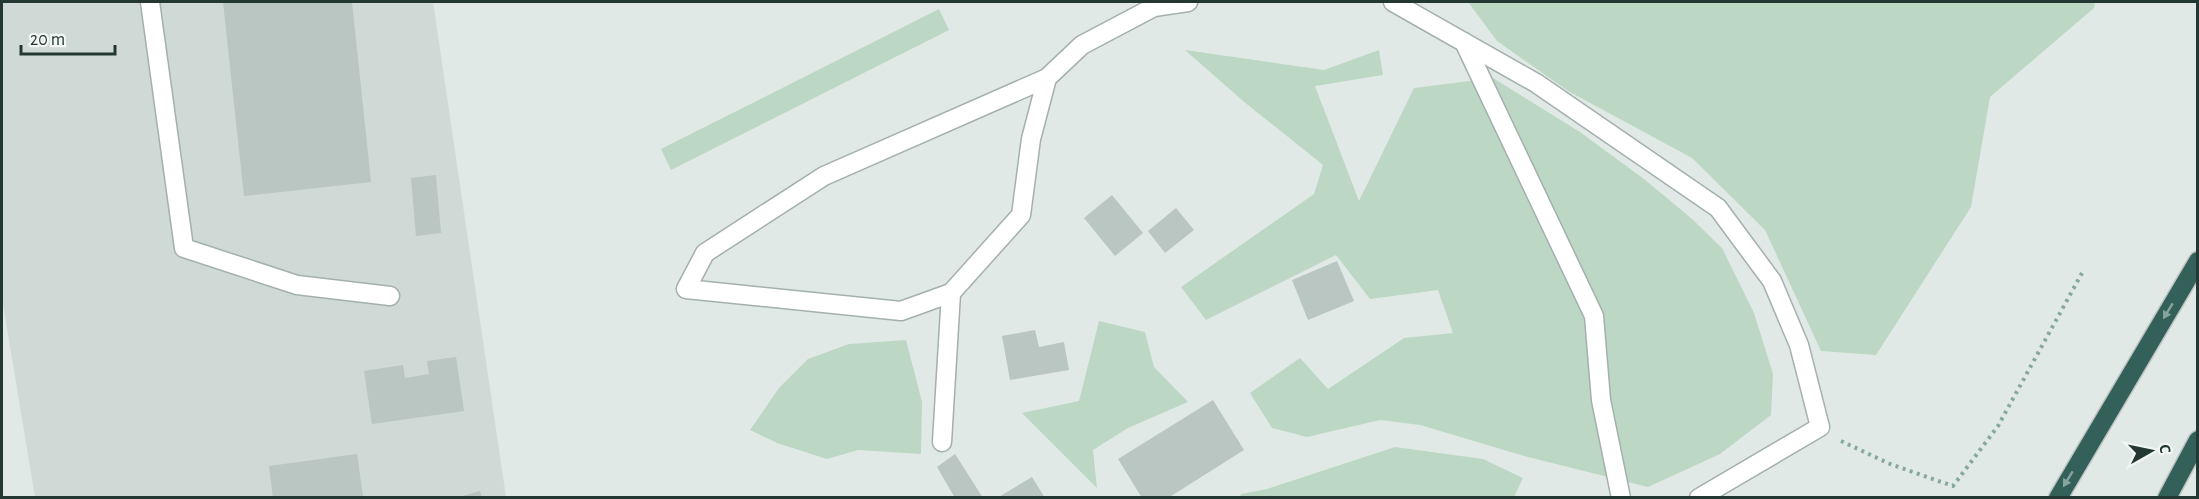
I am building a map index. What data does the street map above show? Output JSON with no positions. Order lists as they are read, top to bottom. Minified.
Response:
{"scale_bar":"20 m","north":"right"}
